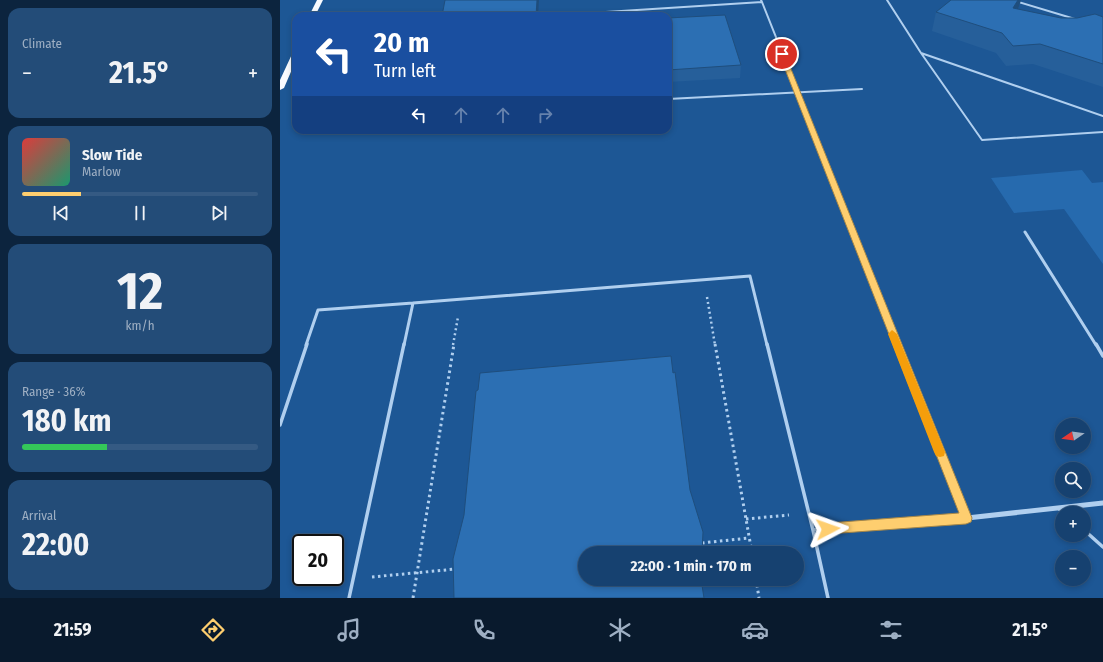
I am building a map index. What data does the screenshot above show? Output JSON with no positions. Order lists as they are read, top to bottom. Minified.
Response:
{"north":"left","page":{"tile":["Climate",["12","km/h"],["Range · 36%","180 km"],["Arrival","22:00"]],"turn":["20 m","Turn left"],"heat":["−","21.5°","+"],"song":["Slow Tide","Marlow"],"map_buttons":["+","−"],"limit":"20","trip":"22:00 · 1 min · 170 m","tabs":["21:59","21.5°"]}}
